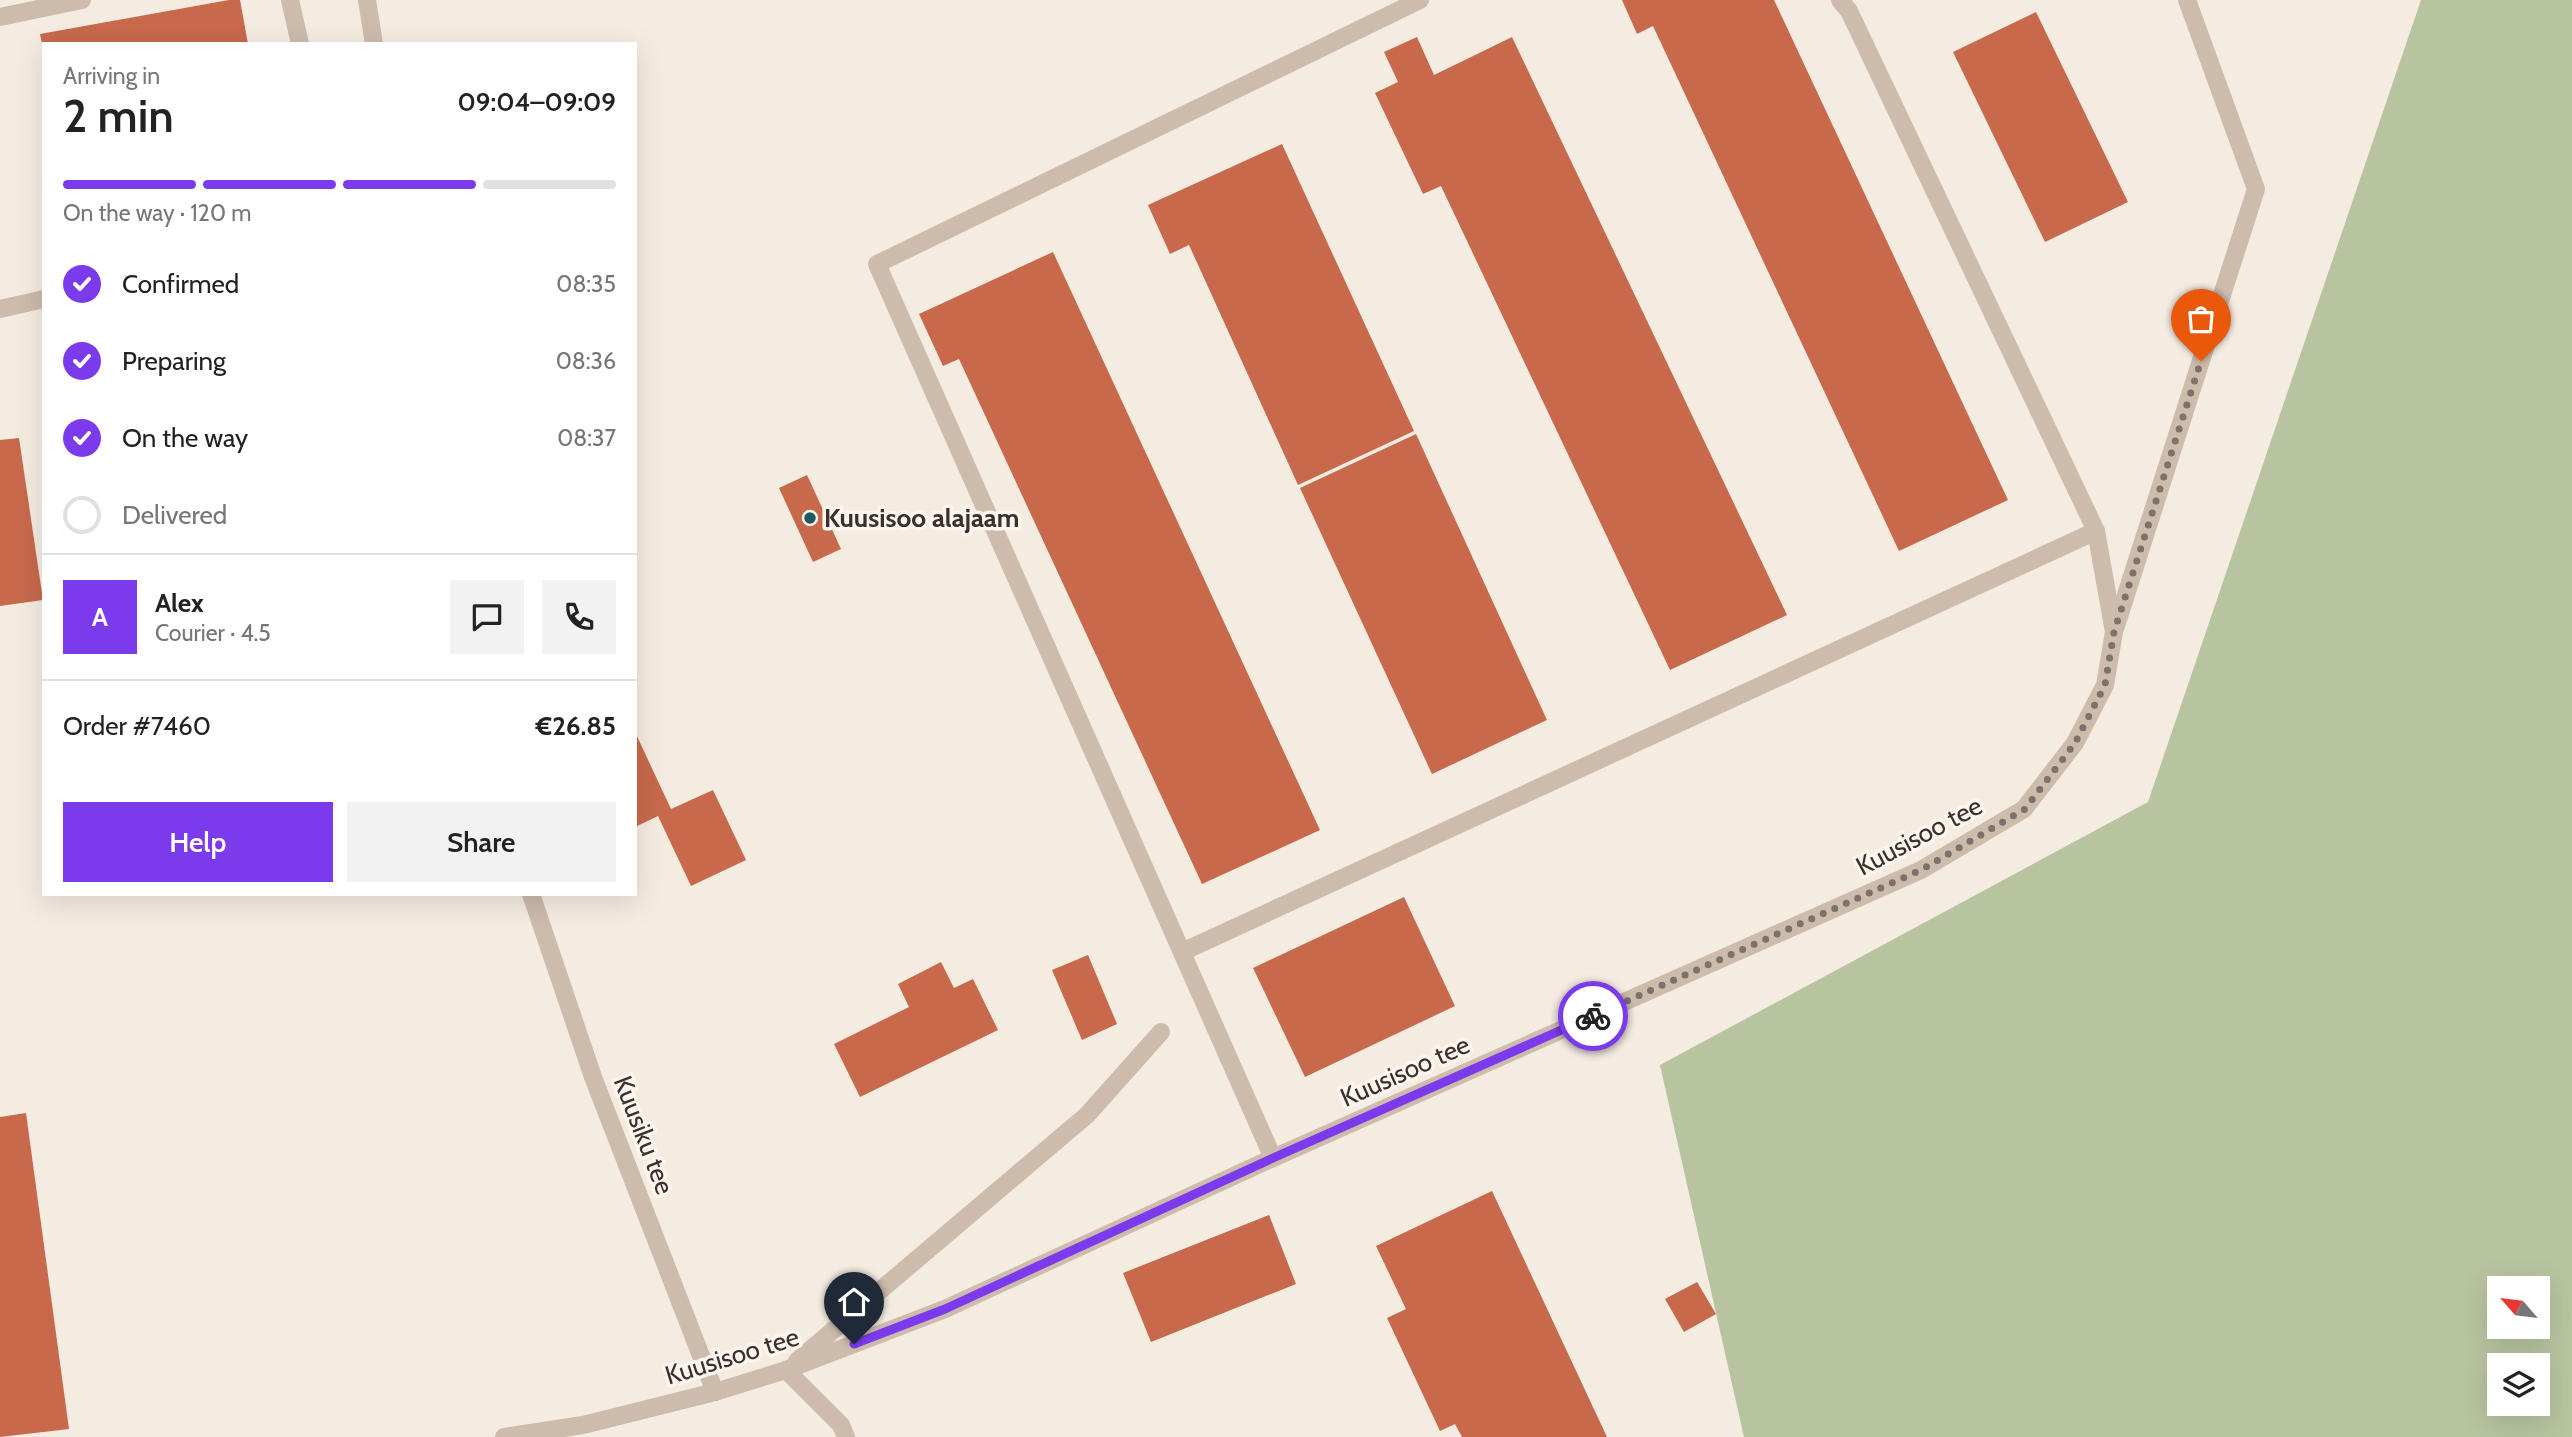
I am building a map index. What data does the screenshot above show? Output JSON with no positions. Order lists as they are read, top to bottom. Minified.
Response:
{"streets":{"street":["Kuusisoo tee","Kuusiku tee"]},"crossings":[["Kuusisoo tee","Kuusiku tee"]],"places":["Kuusisoo alajaam"],"north":"top left","page":{"heading":["2 min","Arriving in","09:04–09:09"],"panel":["Alex","Courier · 4.5","Order #7460","€26.85"],"bar":"On the way · 120 m","list":[["Confirmed","08:35"],["Preparing","08:36"],["On the way","08:37"],"Delivered"],"round":"A","buttons":["Help","Share"]}}
